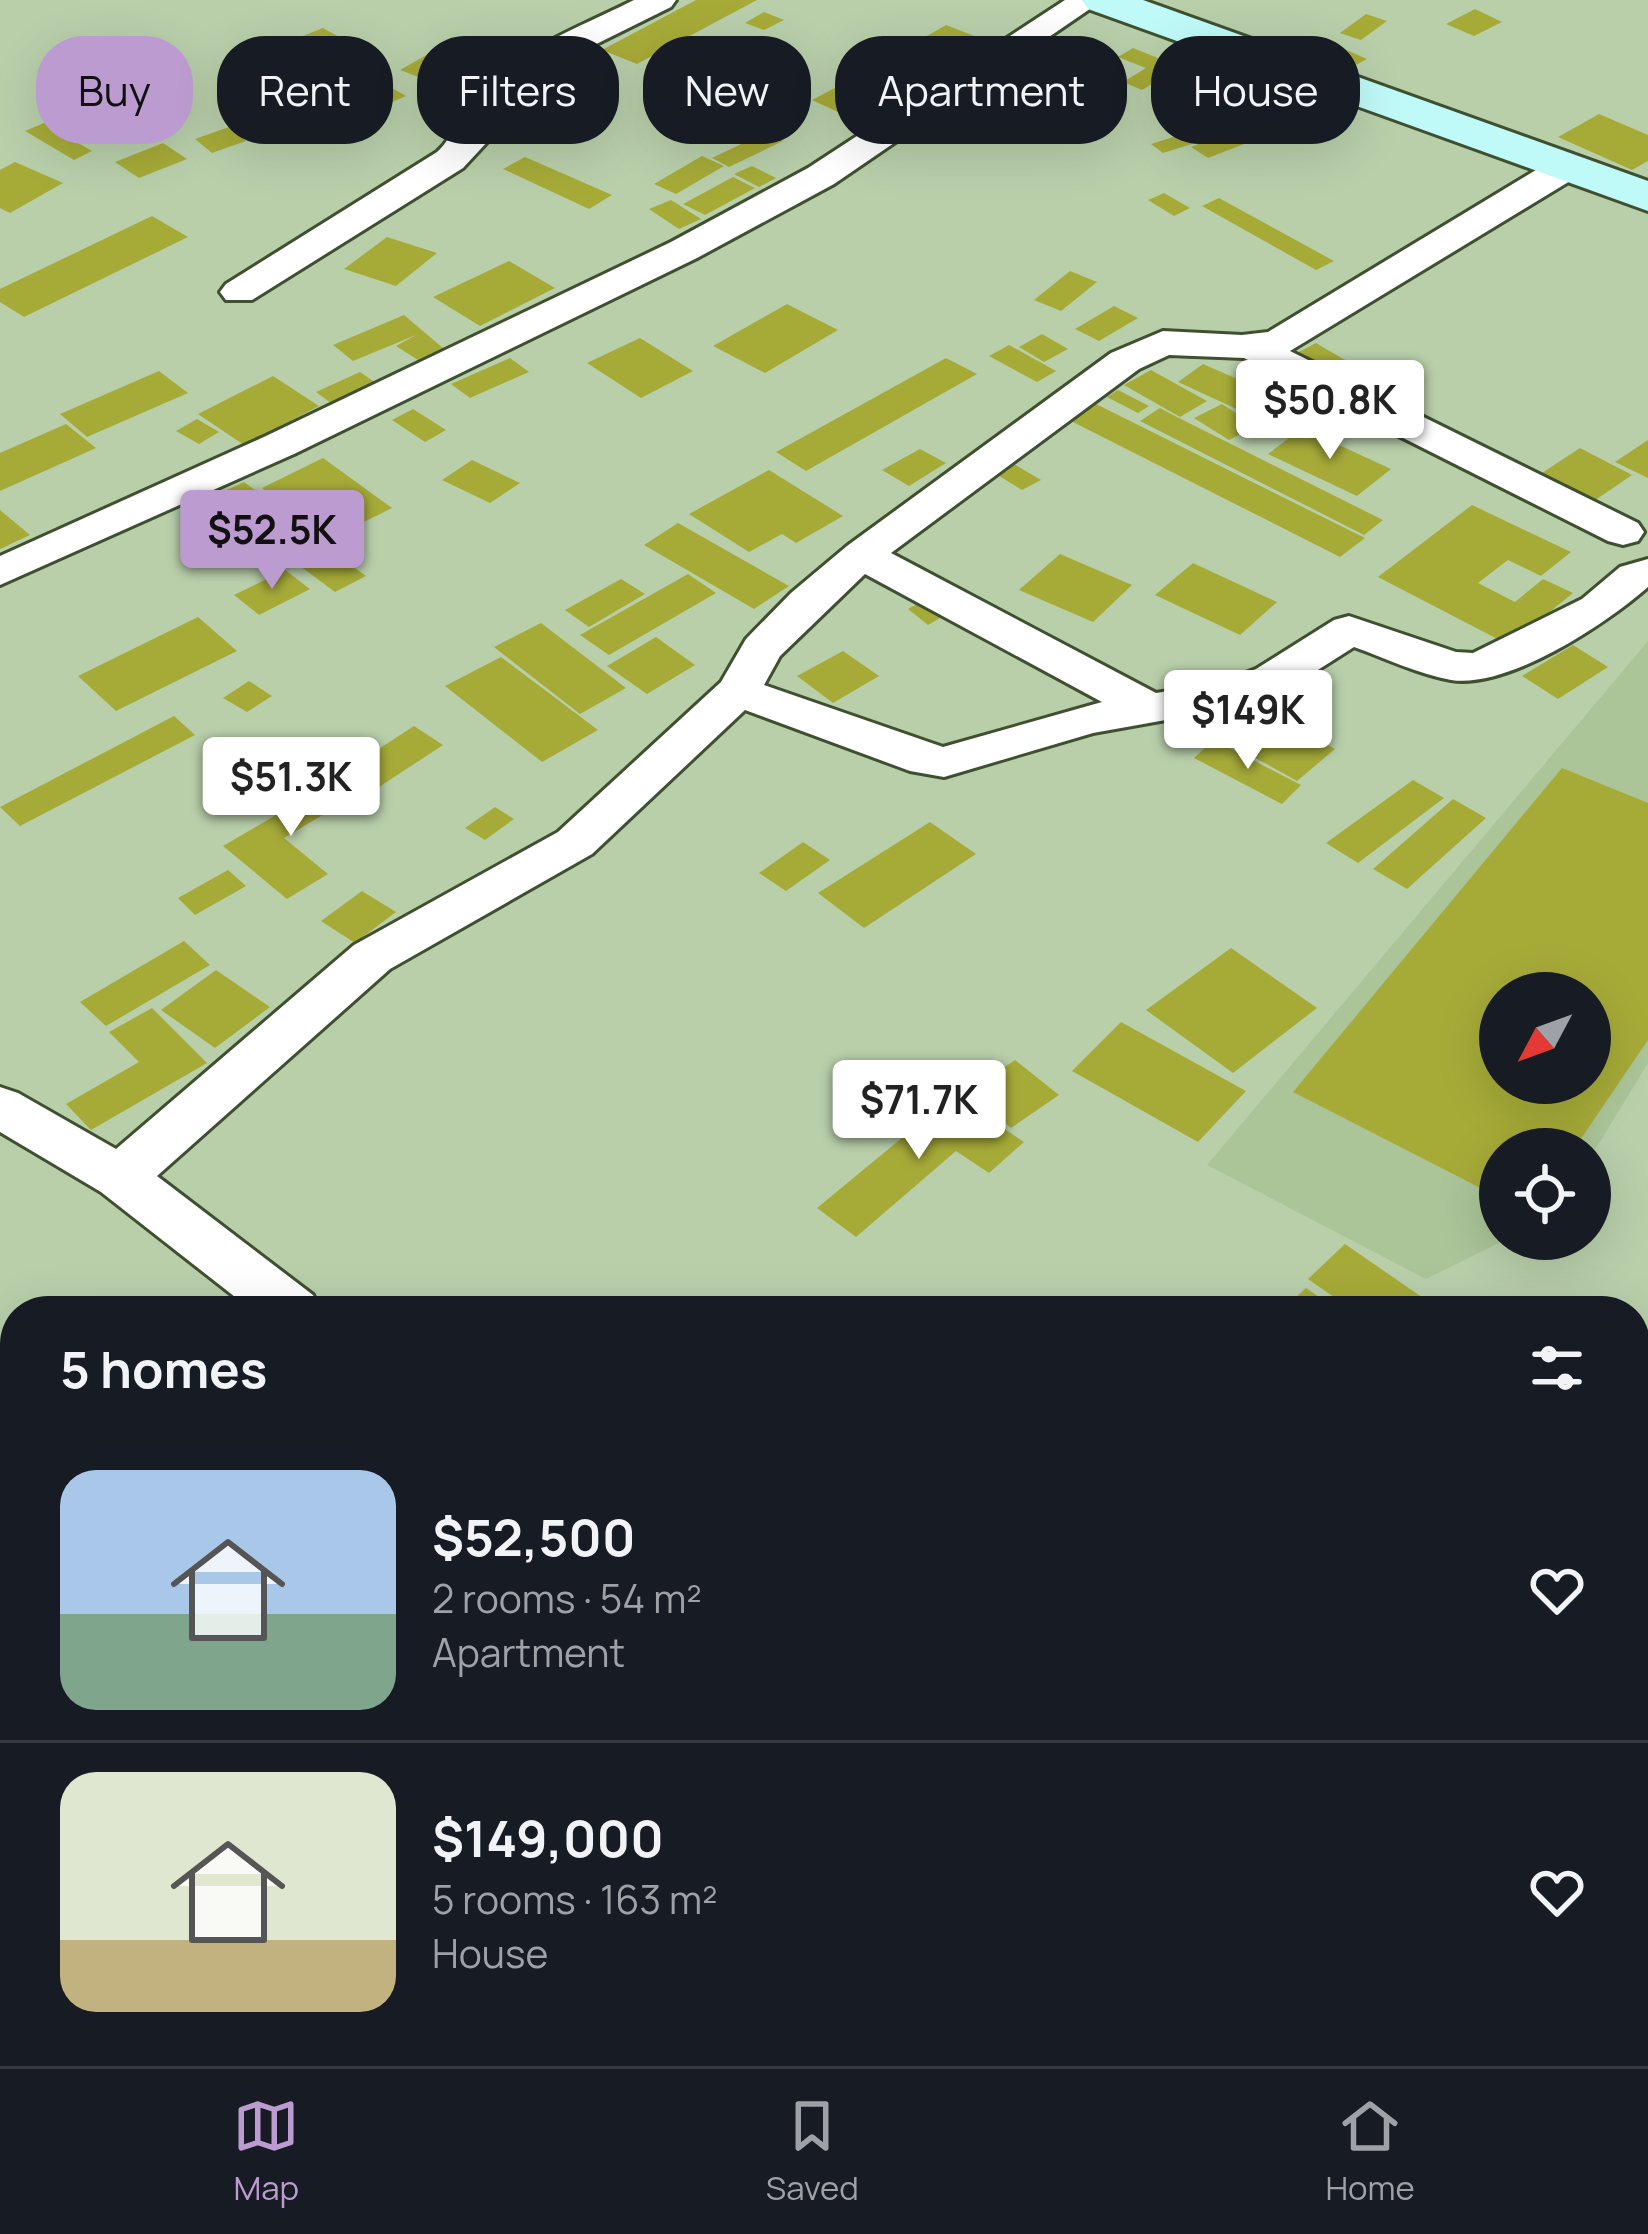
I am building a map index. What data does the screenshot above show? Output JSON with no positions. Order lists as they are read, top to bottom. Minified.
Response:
{"north":"bottom left","page":{"chip":["Buy","Rent","Filters","New","Apartment","House"],"price":["$50.8K","$52.5K","$149K","$51.3K","$71.7K"],"heading":"5 homes","list":[{"name":"$52,500","note":"2 rooms · 54 m² · Apartment"},{"name":"$149,000","note":"5 rooms · 163 m² · House"}],"tabs":["Map","Saved","Home"]}}
